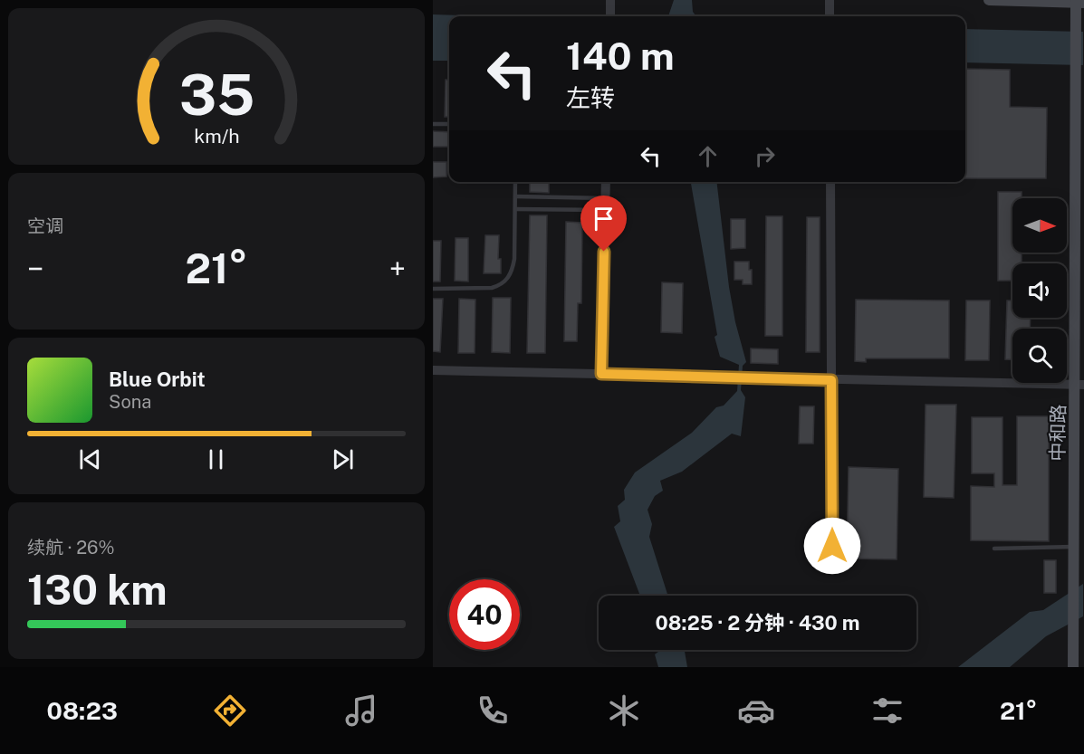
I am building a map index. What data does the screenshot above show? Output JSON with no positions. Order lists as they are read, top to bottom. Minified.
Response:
{"streets":{"main road":["中和路"]},"north":"right","page":{"turn":["140 m","左转"],"tile":["空调",["续航 · 26%","130 km"]],"heat":["−","21°","+"],"song":["Blue Orbit","Sona"],"limit":"40","trip":"08:25 · 2 分钟 · 430 m","tabs":["08:23","21°"],"gauge":["35","km/h"]}}
